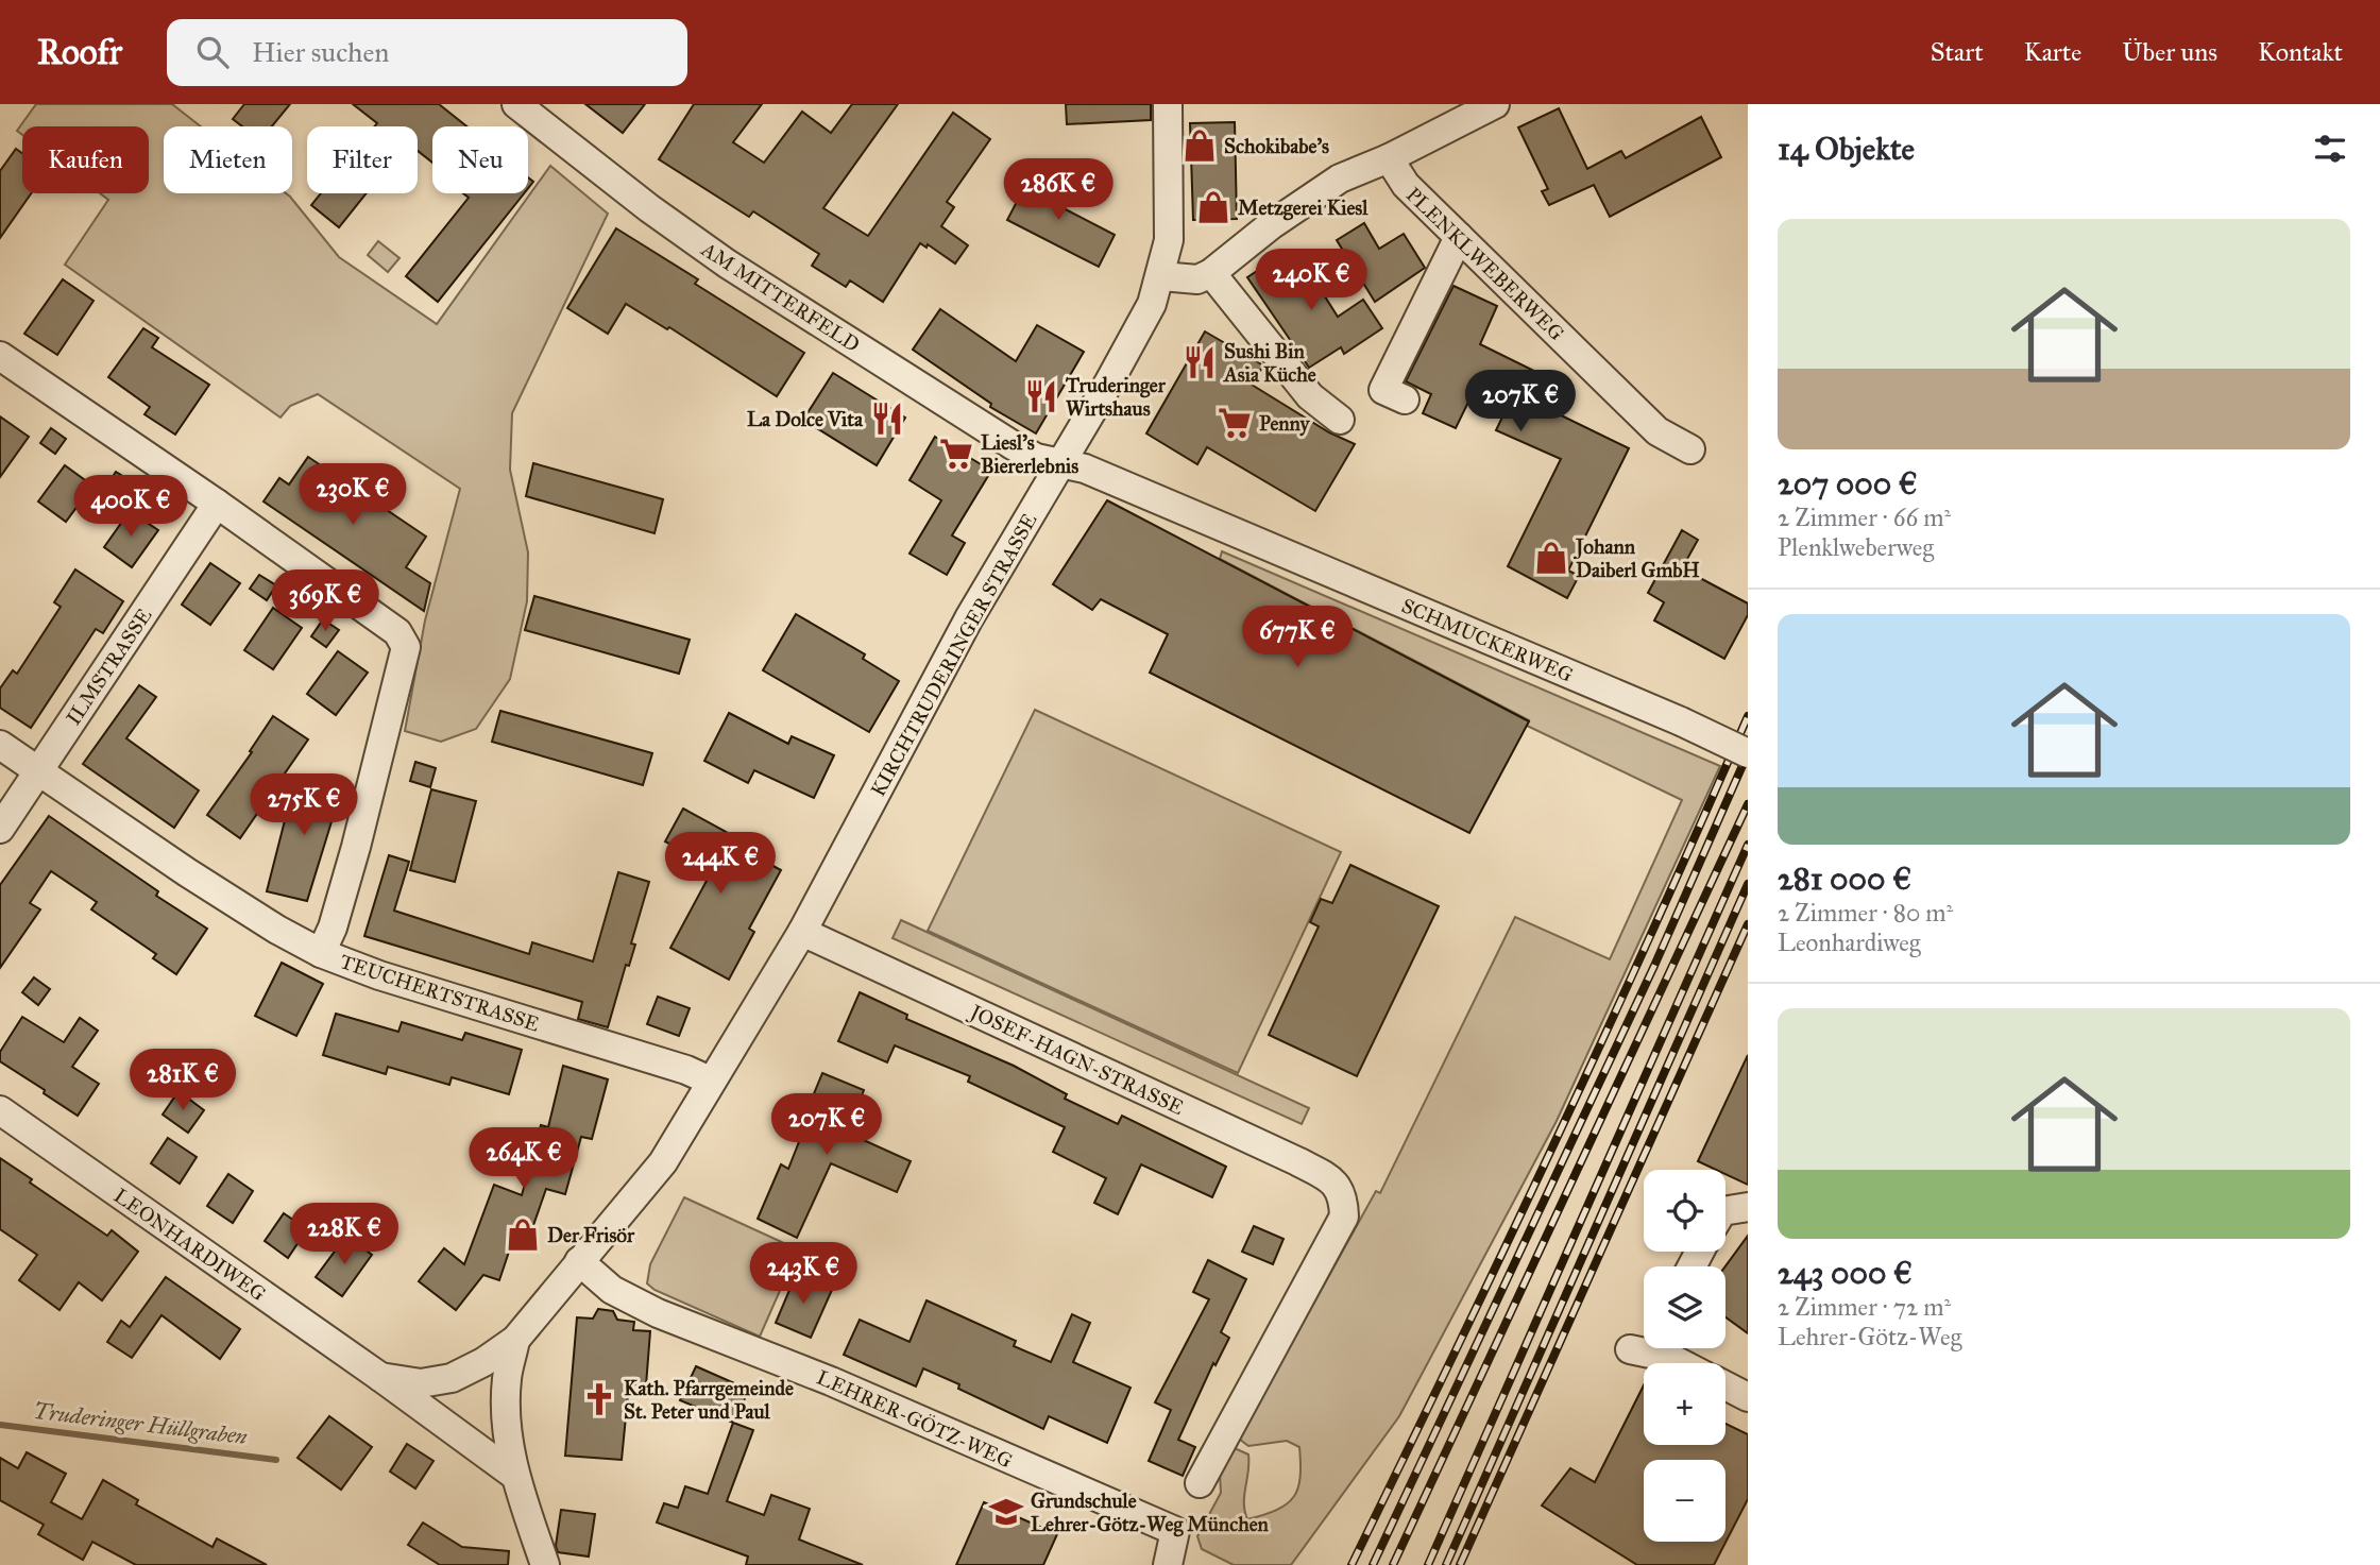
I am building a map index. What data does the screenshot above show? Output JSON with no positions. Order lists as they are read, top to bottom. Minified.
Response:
{"streets":{"street":["PLENKLWEBERWEG","AM MITTERFELD","SCHMUCKERWEG","KIRCHTRUDERINGER STRASSE","ILMSTRASSE","TEUCHERTSTRASSE","JOSEF-HAGN-STRASSE","LEONHARDIWEG","LEHRER-GÖTZ-WEG"]},"crossings":[["AM MITTERFELD","SCHMUCKERWEG"],["AM MITTERFELD","KIRCHTRUDERINGER STRASSE"],["SCHMUCKERWEG","KIRCHTRUDERINGER STRASSE"],["KIRCHTRUDERINGER STRASSE","TEUCHERTSTRASSE"],["KIRCHTRUDERINGER STRASSE","JOSEF-HAGN-STRASSE"],["KIRCHTRUDERINGER STRASSE","LEONHARDIWEG"],["KIRCHTRUDERINGER STRASSE","LEHRER-GÖTZ-WEG"],["ILMSTRASSE","TEUCHERTSTRASSE"]],"water":["Truderinger Hüllgraben"],"places":{"shop":["Schokibabe's","Metzgerei Kiesl","Johann Daiberl GmbH","Der Frisör"],"restaurant":["Sushi Bin Asia Küche","Truderinger Wirtshaus","La Dolce Vita"],"supermarket":["Penny","Liesl's Biererlebnis"],"church":["Kath. Pfarrgemeinde St. Peter und Paul"],"school or university":["Grundschule Lehrer-Götz-Weg München"]},"page":{"header":"Roofr","search":"Hier suchen","nav":["Start","Karte","Über uns","Kontakt"],"heading":"14 Objekte","chip":["Kaufen","Mieten","Filter","Neu"],"price":["286K €","240K €","207K €","230K €","400K €","369K €","677K €","275K €","244K €","281K €","207K €","264K €","228K €","243K €"],"list":[{"name":"207 000 €","note":"2 Zimmer · 66 m² · Plenklweberweg"},{"name":"281 000 €","note":"2 Zimmer · 80 m² · Leonhardiweg"},{"name":"243 000 €","note":"2 Zimmer · 72 m² · Lehrer-Götz-Weg"}],"map_buttons":["+","−"]}}
